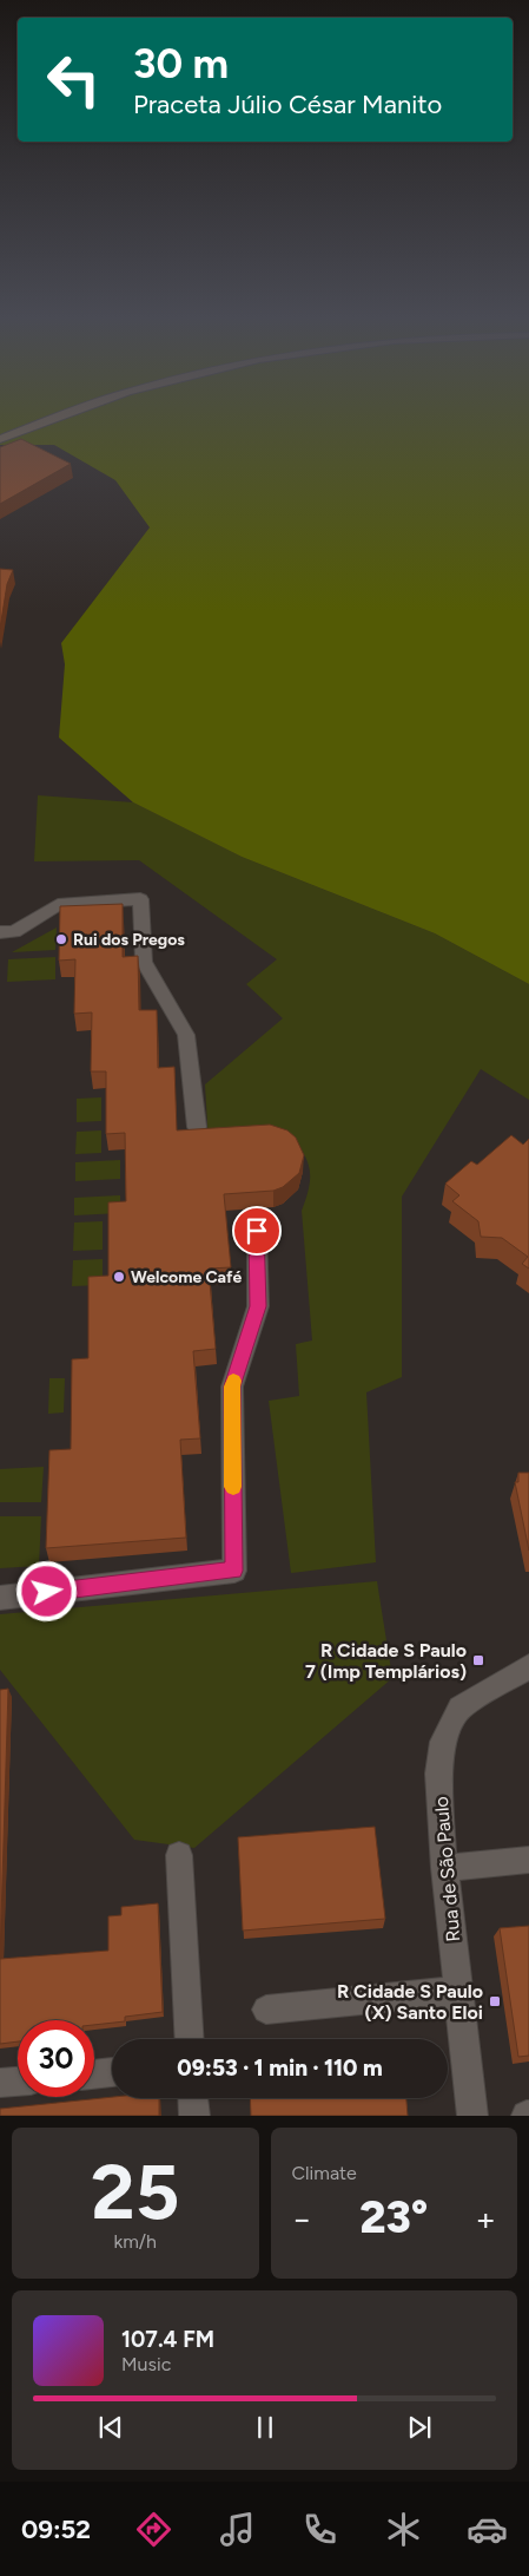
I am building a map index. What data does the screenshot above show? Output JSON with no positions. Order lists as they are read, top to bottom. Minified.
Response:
{"streets":{"street":["Rua de São Paulo"]},"places":{"other":["Rui dos Pregos","Welcome Café"],"transit":["R Cidade S Paulo 7 (Imp Templários)","R Cidade S Paulo (X) Santo Eloi"]},"page":{"turn":["30 m","Praceta Júlio César Manito"],"limit":"30","trip":"09:53 · 1 min · 110 m","tile":[["25","km/h"],"Climate"],"heat":["−","23°","+"],"song":["107.4 FM","Music"],"tabs":"09:52"}}
